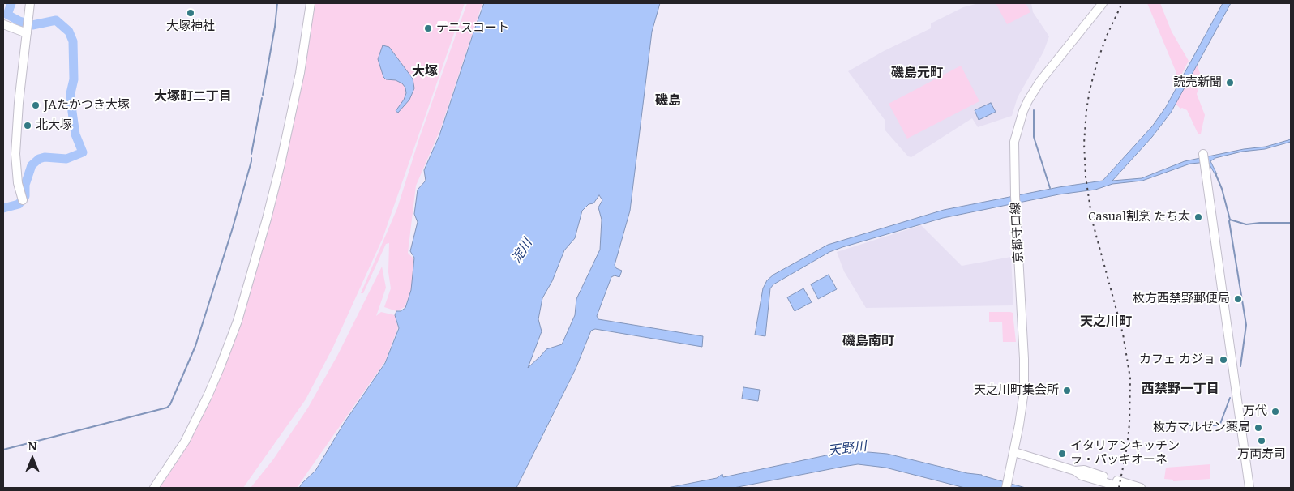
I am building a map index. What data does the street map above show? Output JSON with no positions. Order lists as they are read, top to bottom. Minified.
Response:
{"streets":{"street":["京都守口線"]},"districts":["大塚","磯島元町","大塚町二丁目","磯島","天之川町","磯島南町","西禁野一丁目"],"water":["淀川","天野川"],"places":["大塚神社","テニスコート","読売新聞","JAたかつき大塚","北大塚","Casual割烹 たち太","枚方西禁野郵便局","カフェ カジョ","天之川町集会所","万代","枚方マルゼン薬局","万両寿司","イタリアンキッチン ラ・パッキオーネ"],"north":"top"}
